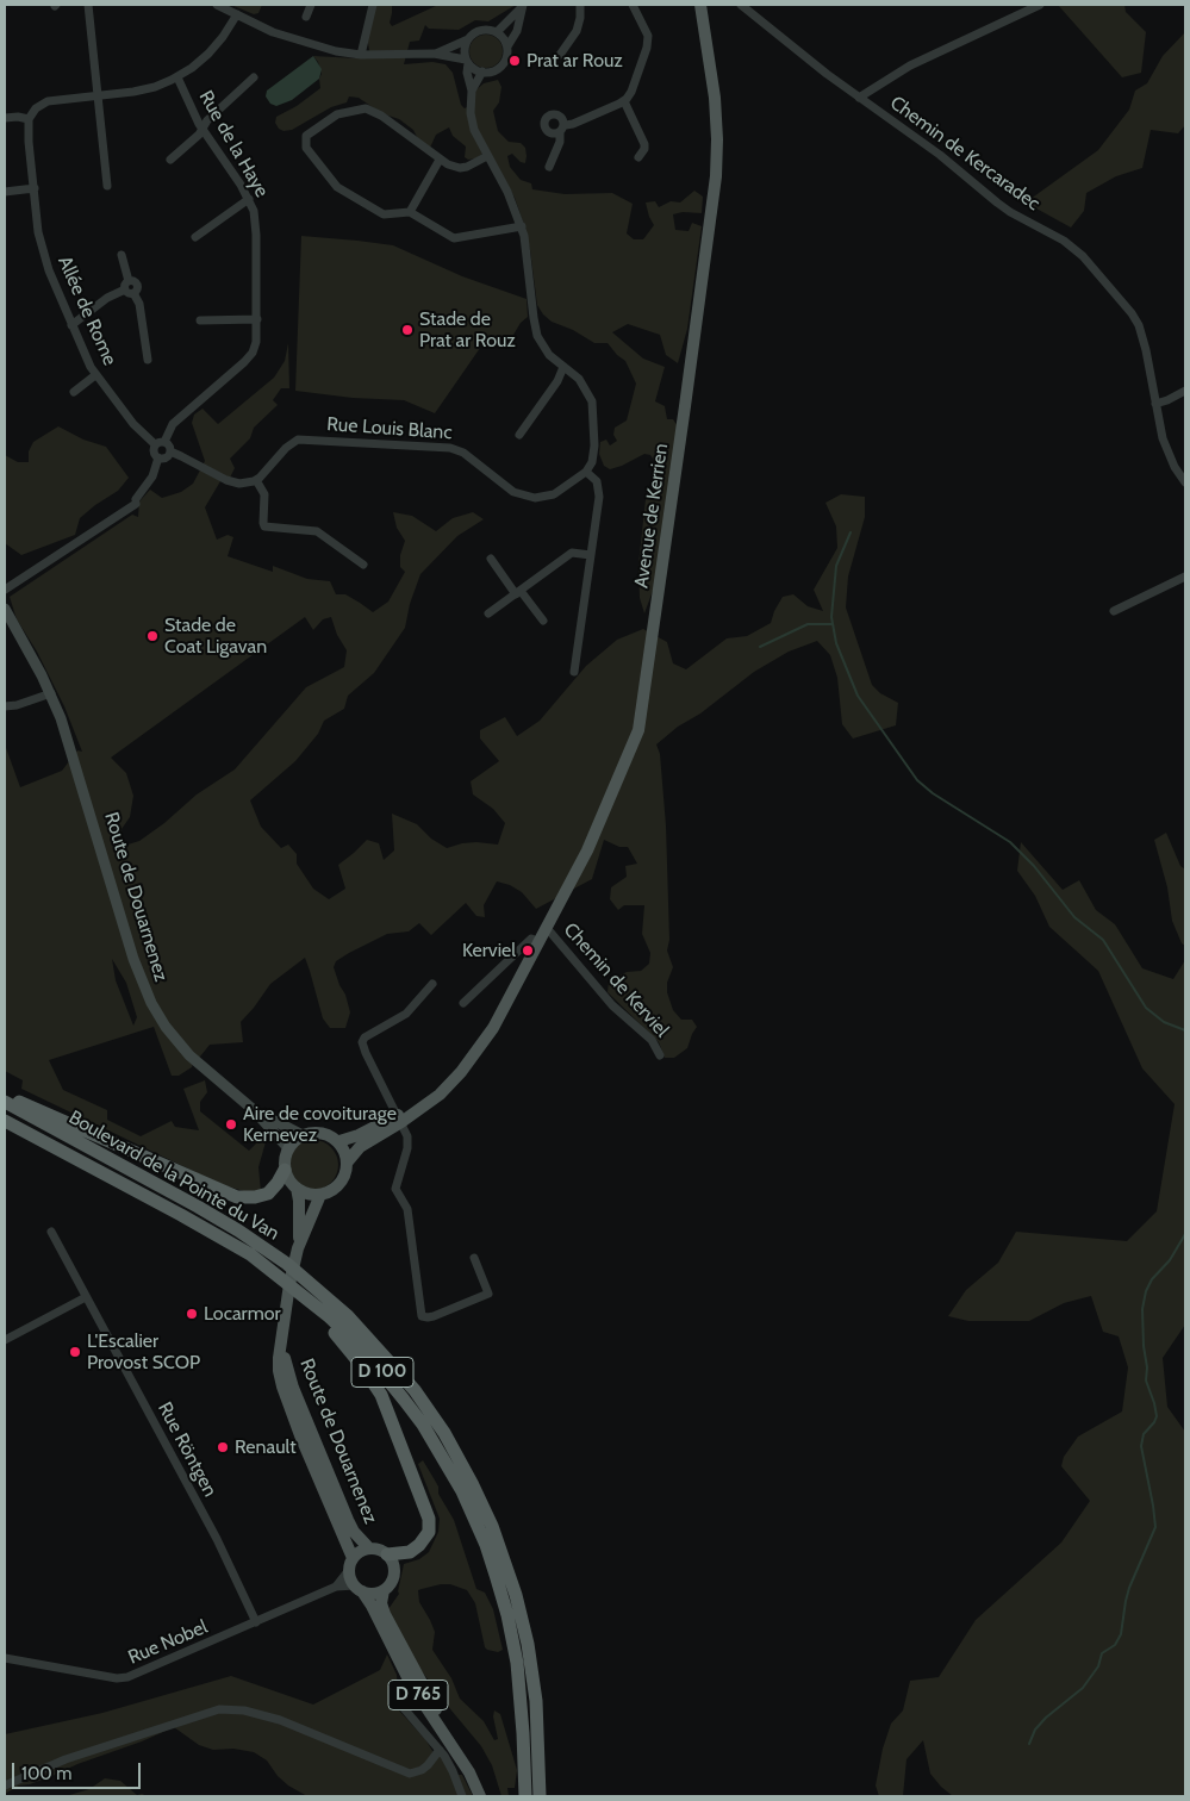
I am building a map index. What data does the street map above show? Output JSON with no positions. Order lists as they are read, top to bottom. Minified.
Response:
{"streets":{"highway":["Boulevard de la Pointe du Van","D 100"],"main road":["Avenue de Kerrien","Route de Douarnenez","D 765"],"street":["Rue de la Haye","Chemin de Kercaradec","Allée de Rome","Rue Louis Blanc","Chemin de Kerviel","Rue Röntgen","Rue Nobel"]},"crossings":[["Rue de la Haye","Allée de Rome"],["Avenue de Kerrien","Route de Douarnenez"],["Avenue de Kerrien","Chemin de Kerviel"],["Route de Douarnenez","Rue Nobel"],["Route de Douarnenez","D 765"],["Rue Röntgen","Rue Nobel"],["Rue Nobel","D 765"]],"places":["Prat ar Rouz","Stade de Prat ar Rouz","Stade de Coat Ligavan","Kerviel","Aire de covoiturage Kernevez","Locarmor","L'Escalier Provost SCOP","Renault"],"scale_bar":"100 m"}
